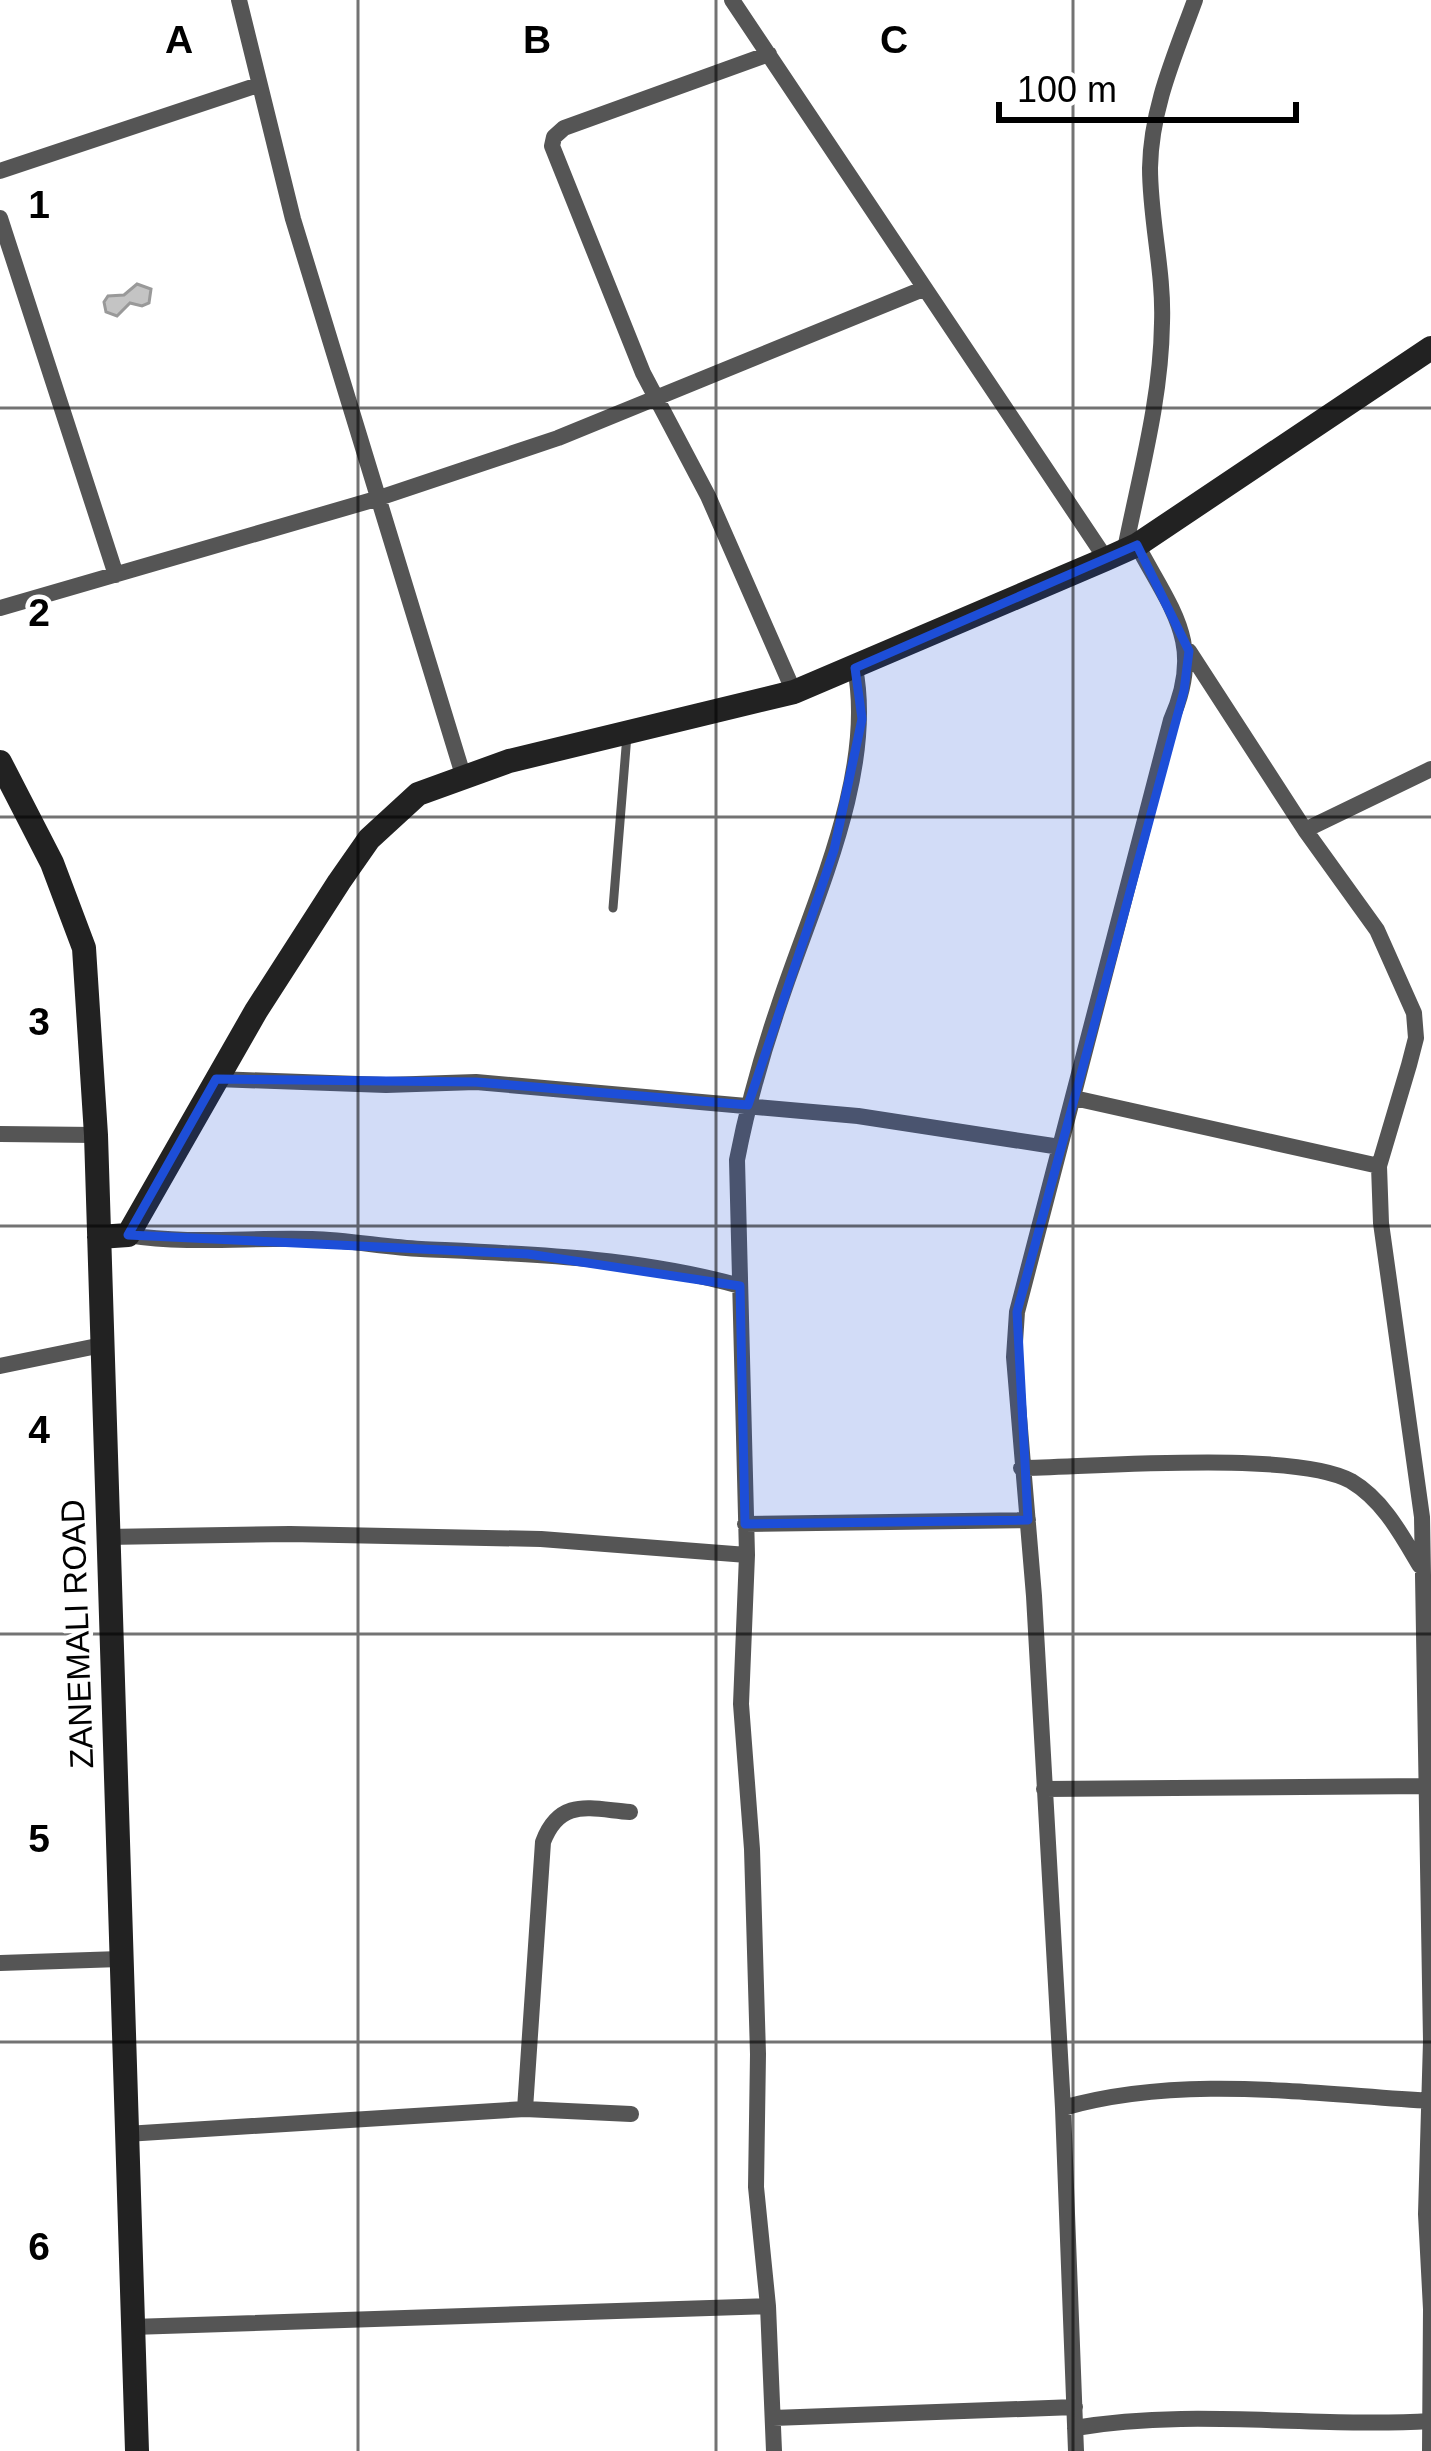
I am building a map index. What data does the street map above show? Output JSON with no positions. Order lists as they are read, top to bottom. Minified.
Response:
{"streets":{"street":["ZANEMALI ROAD"]},"scale_bar":"100 m","grid":{"columns":["A","B","C"],"rows":["1","2","3","4","5","6"]}}
